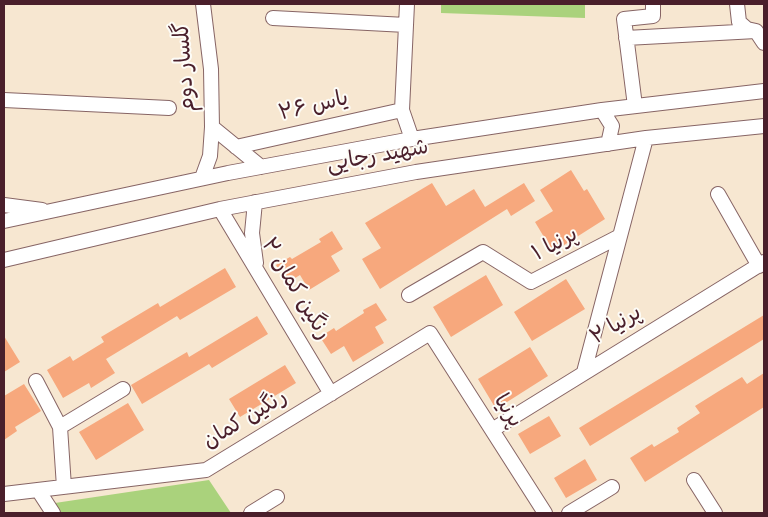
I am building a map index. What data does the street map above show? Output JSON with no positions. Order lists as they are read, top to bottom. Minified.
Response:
{"streets":{"street":["گلسار دوم","یاس ۲۶","شهید رجایی","پرنیا ۱","رنگین کمان ۲","پرنیا ۲","پرنیا","رنگین کمان"]},"crossings":[["گلسار دوم","شهید رجایی"],["شهید رجایی","رنگین کمان ۲"],["رنگین کمان ۲","رنگین کمان"],["پرنیا ۲","پرنیا"],["پرنیا","رنگین کمان"]]}
